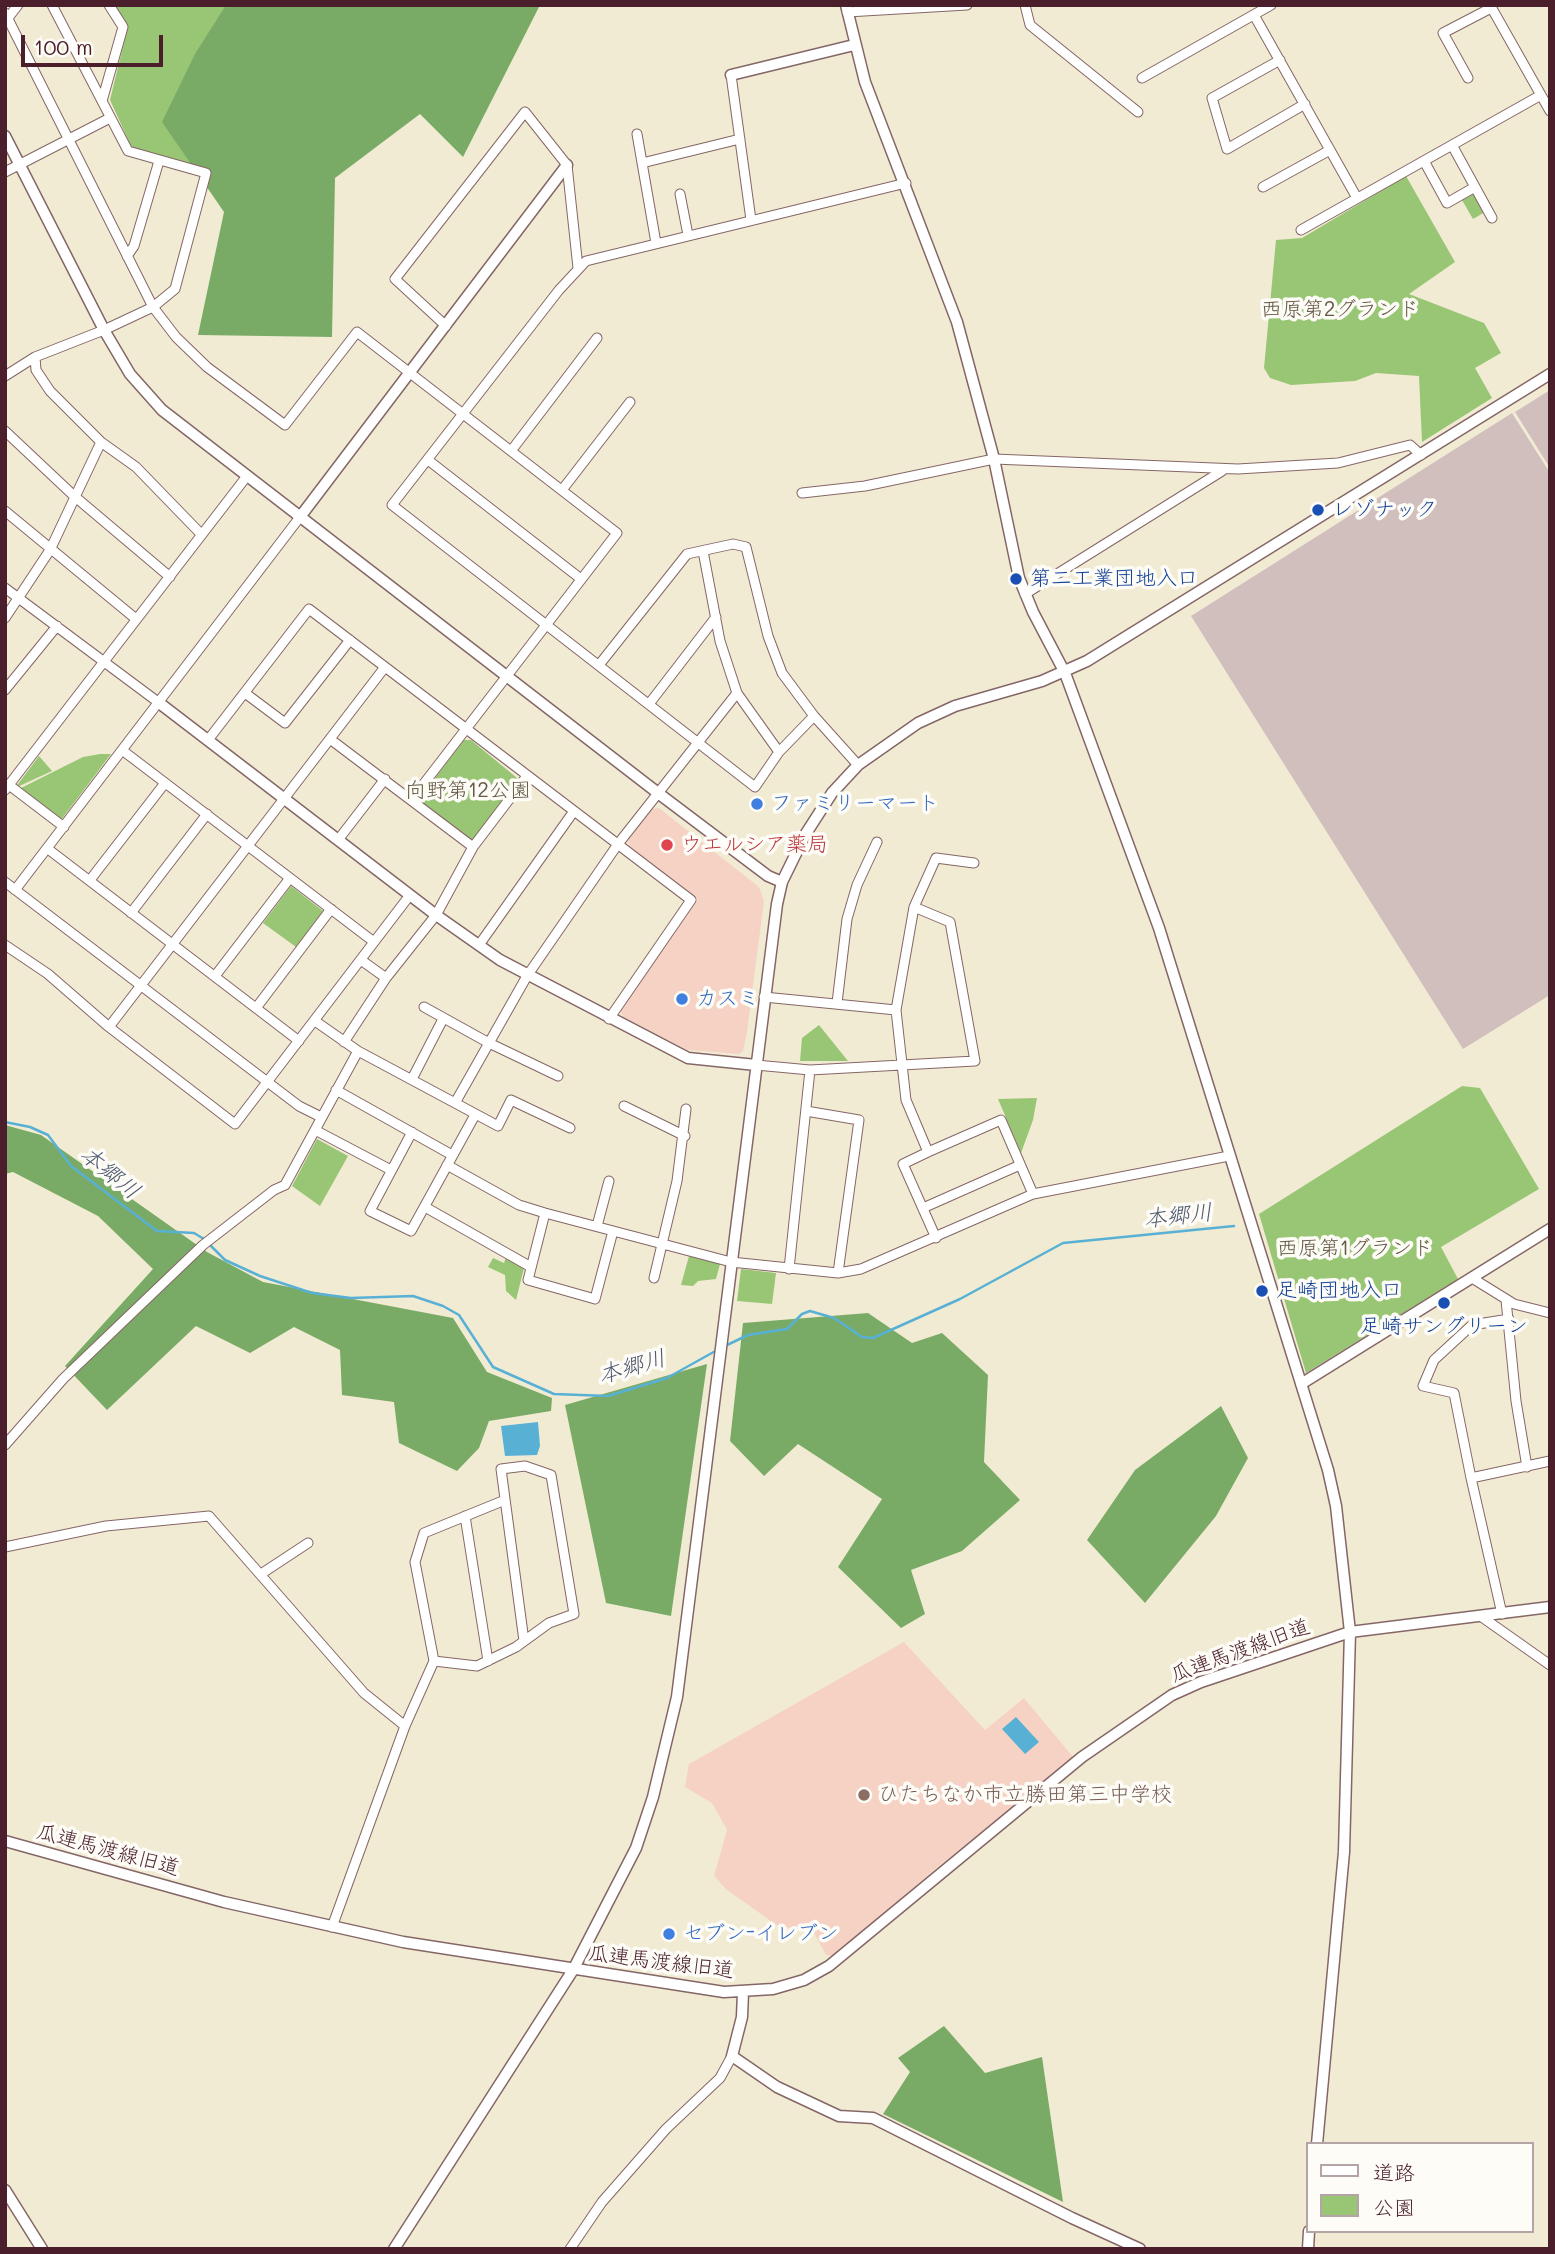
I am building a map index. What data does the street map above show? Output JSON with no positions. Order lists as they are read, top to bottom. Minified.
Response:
{"streets":{"street":["瓜連馬渡線旧道"]},"water":["本郷川"],"parks":["西原第2グランド","向野第12公園","西原第1グランド"],"places":["レゾナック","第二工業団地入口","ファミリーマート","ウエルシア薬局","カスミ","足崎団地入口","足崎サングリーン","ひたちなか市立勝田第三中学校","セブン-イレブン"],"legend":["道路","公園"],"scale_bar":"100 m"}
